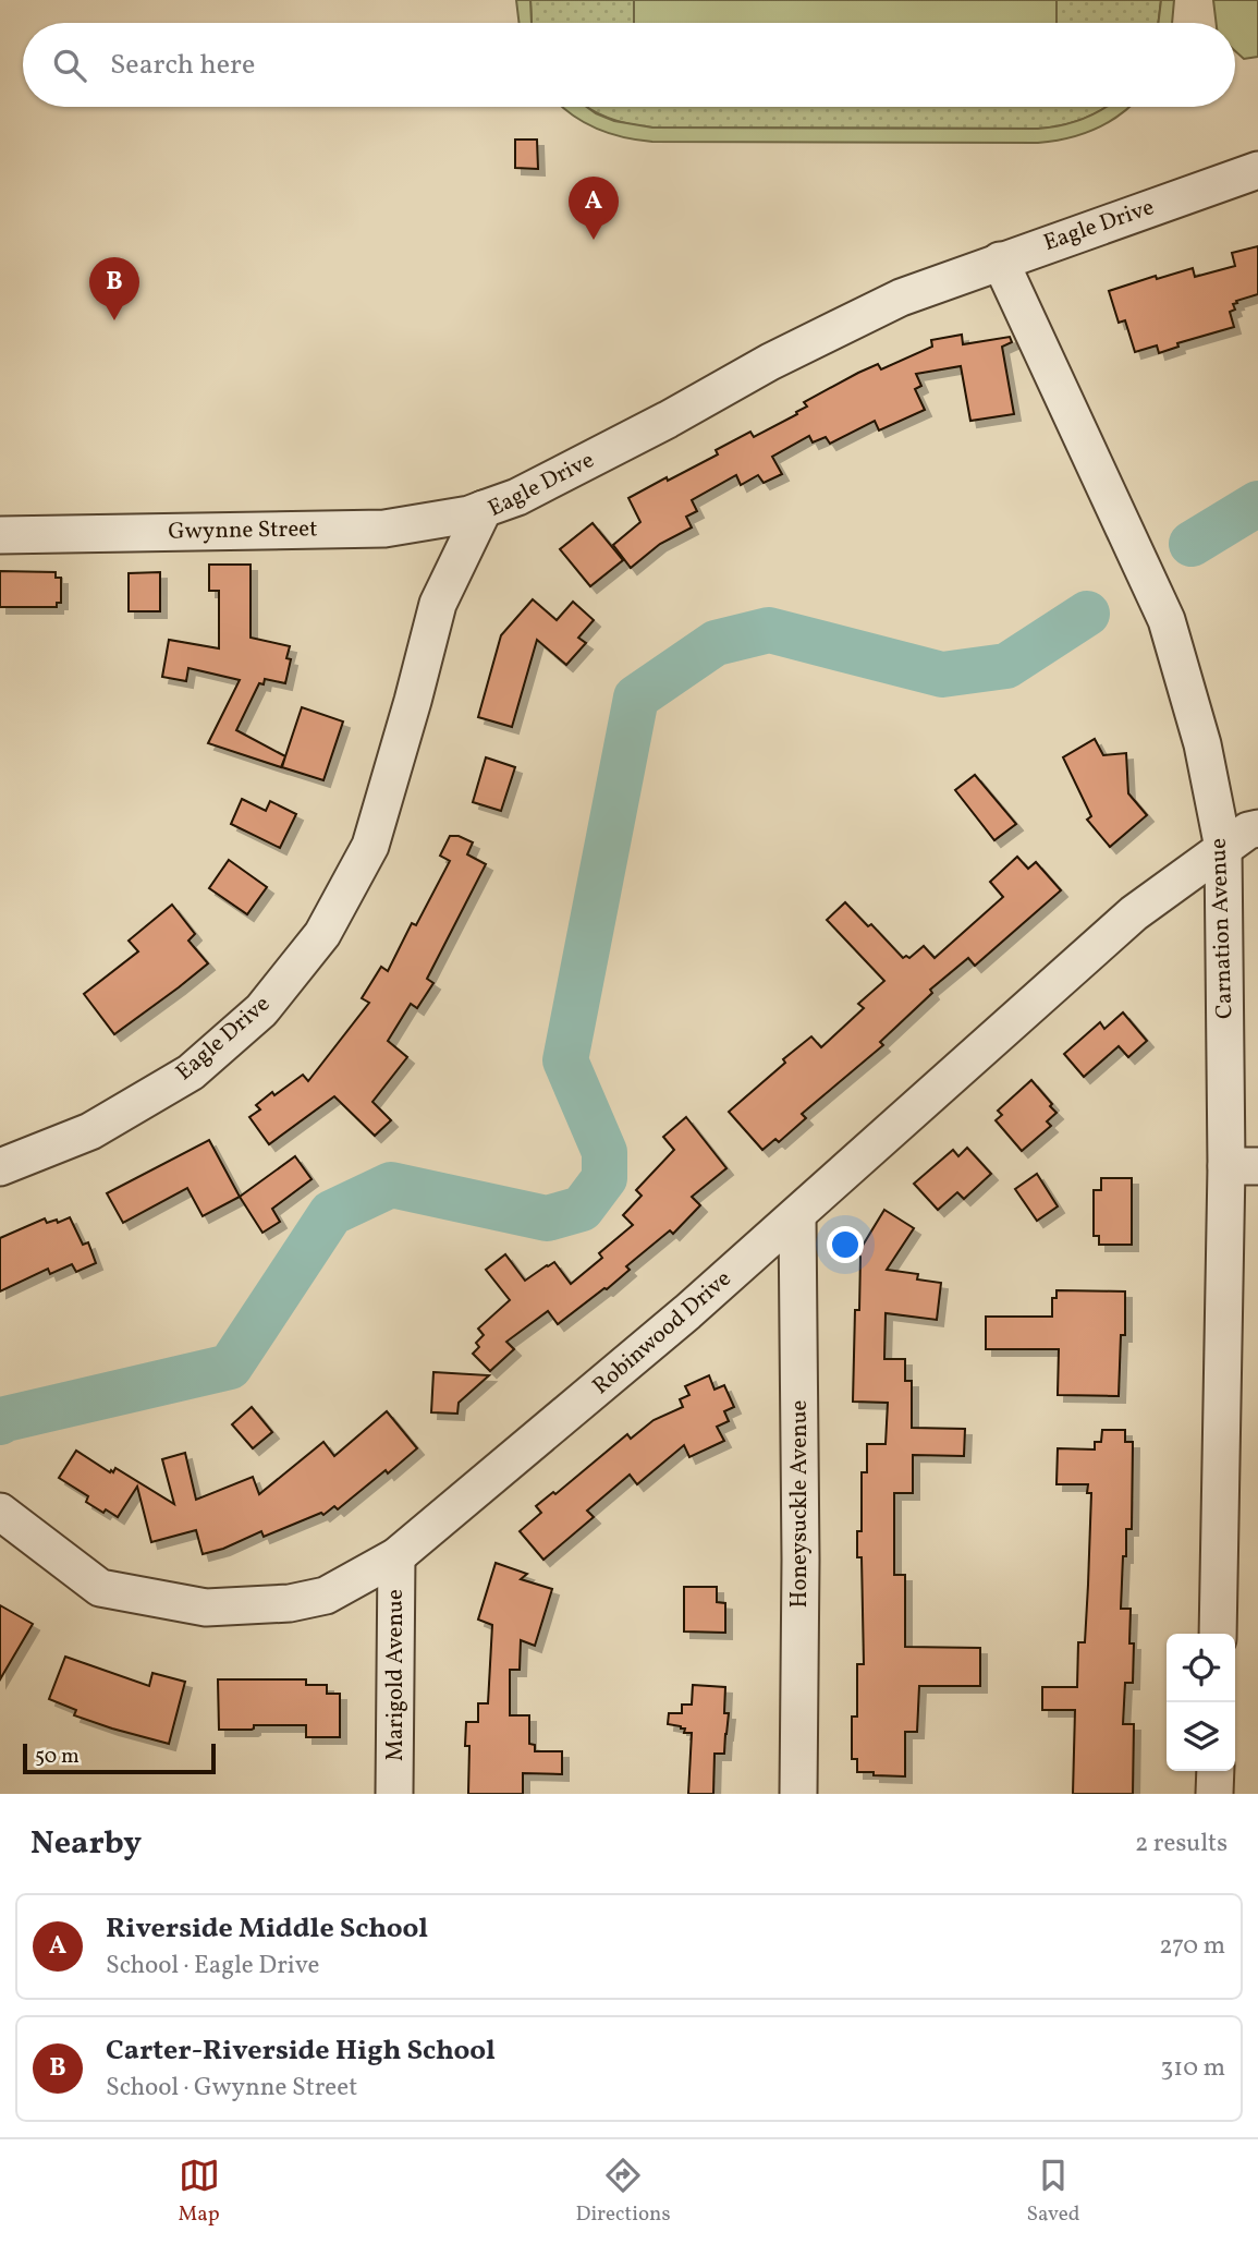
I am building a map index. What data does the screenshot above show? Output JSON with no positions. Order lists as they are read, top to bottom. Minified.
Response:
{"streets":{"street":["Eagle Drive","Gwynne Street","Carnation Avenue","Robinwood Drive","Honeysuckle Avenue","Marigold Avenue"]},"crossings":[["Eagle Drive","Gwynne Street"],["Eagle Drive","Carnation Avenue"],["Carnation Avenue","Robinwood Drive"],["Robinwood Drive","Honeysuckle Avenue"],["Robinwood Drive","Marigold Avenue"]],"scale_bar":"50 m","page":{"search":"Search here","pins":["A","B"],"scale":"50 m","heading":["Nearby","2 results"],"list":[{"mark":"A","name":"Riverside Middle School","note":"School · Eagle Drive","value":"270 m"},{"mark":"B","name":"Carter-Riverside High School","note":"School · Gwynne Street","value":"310 m"}],"nav":["Map","Directions","Saved"]}}
